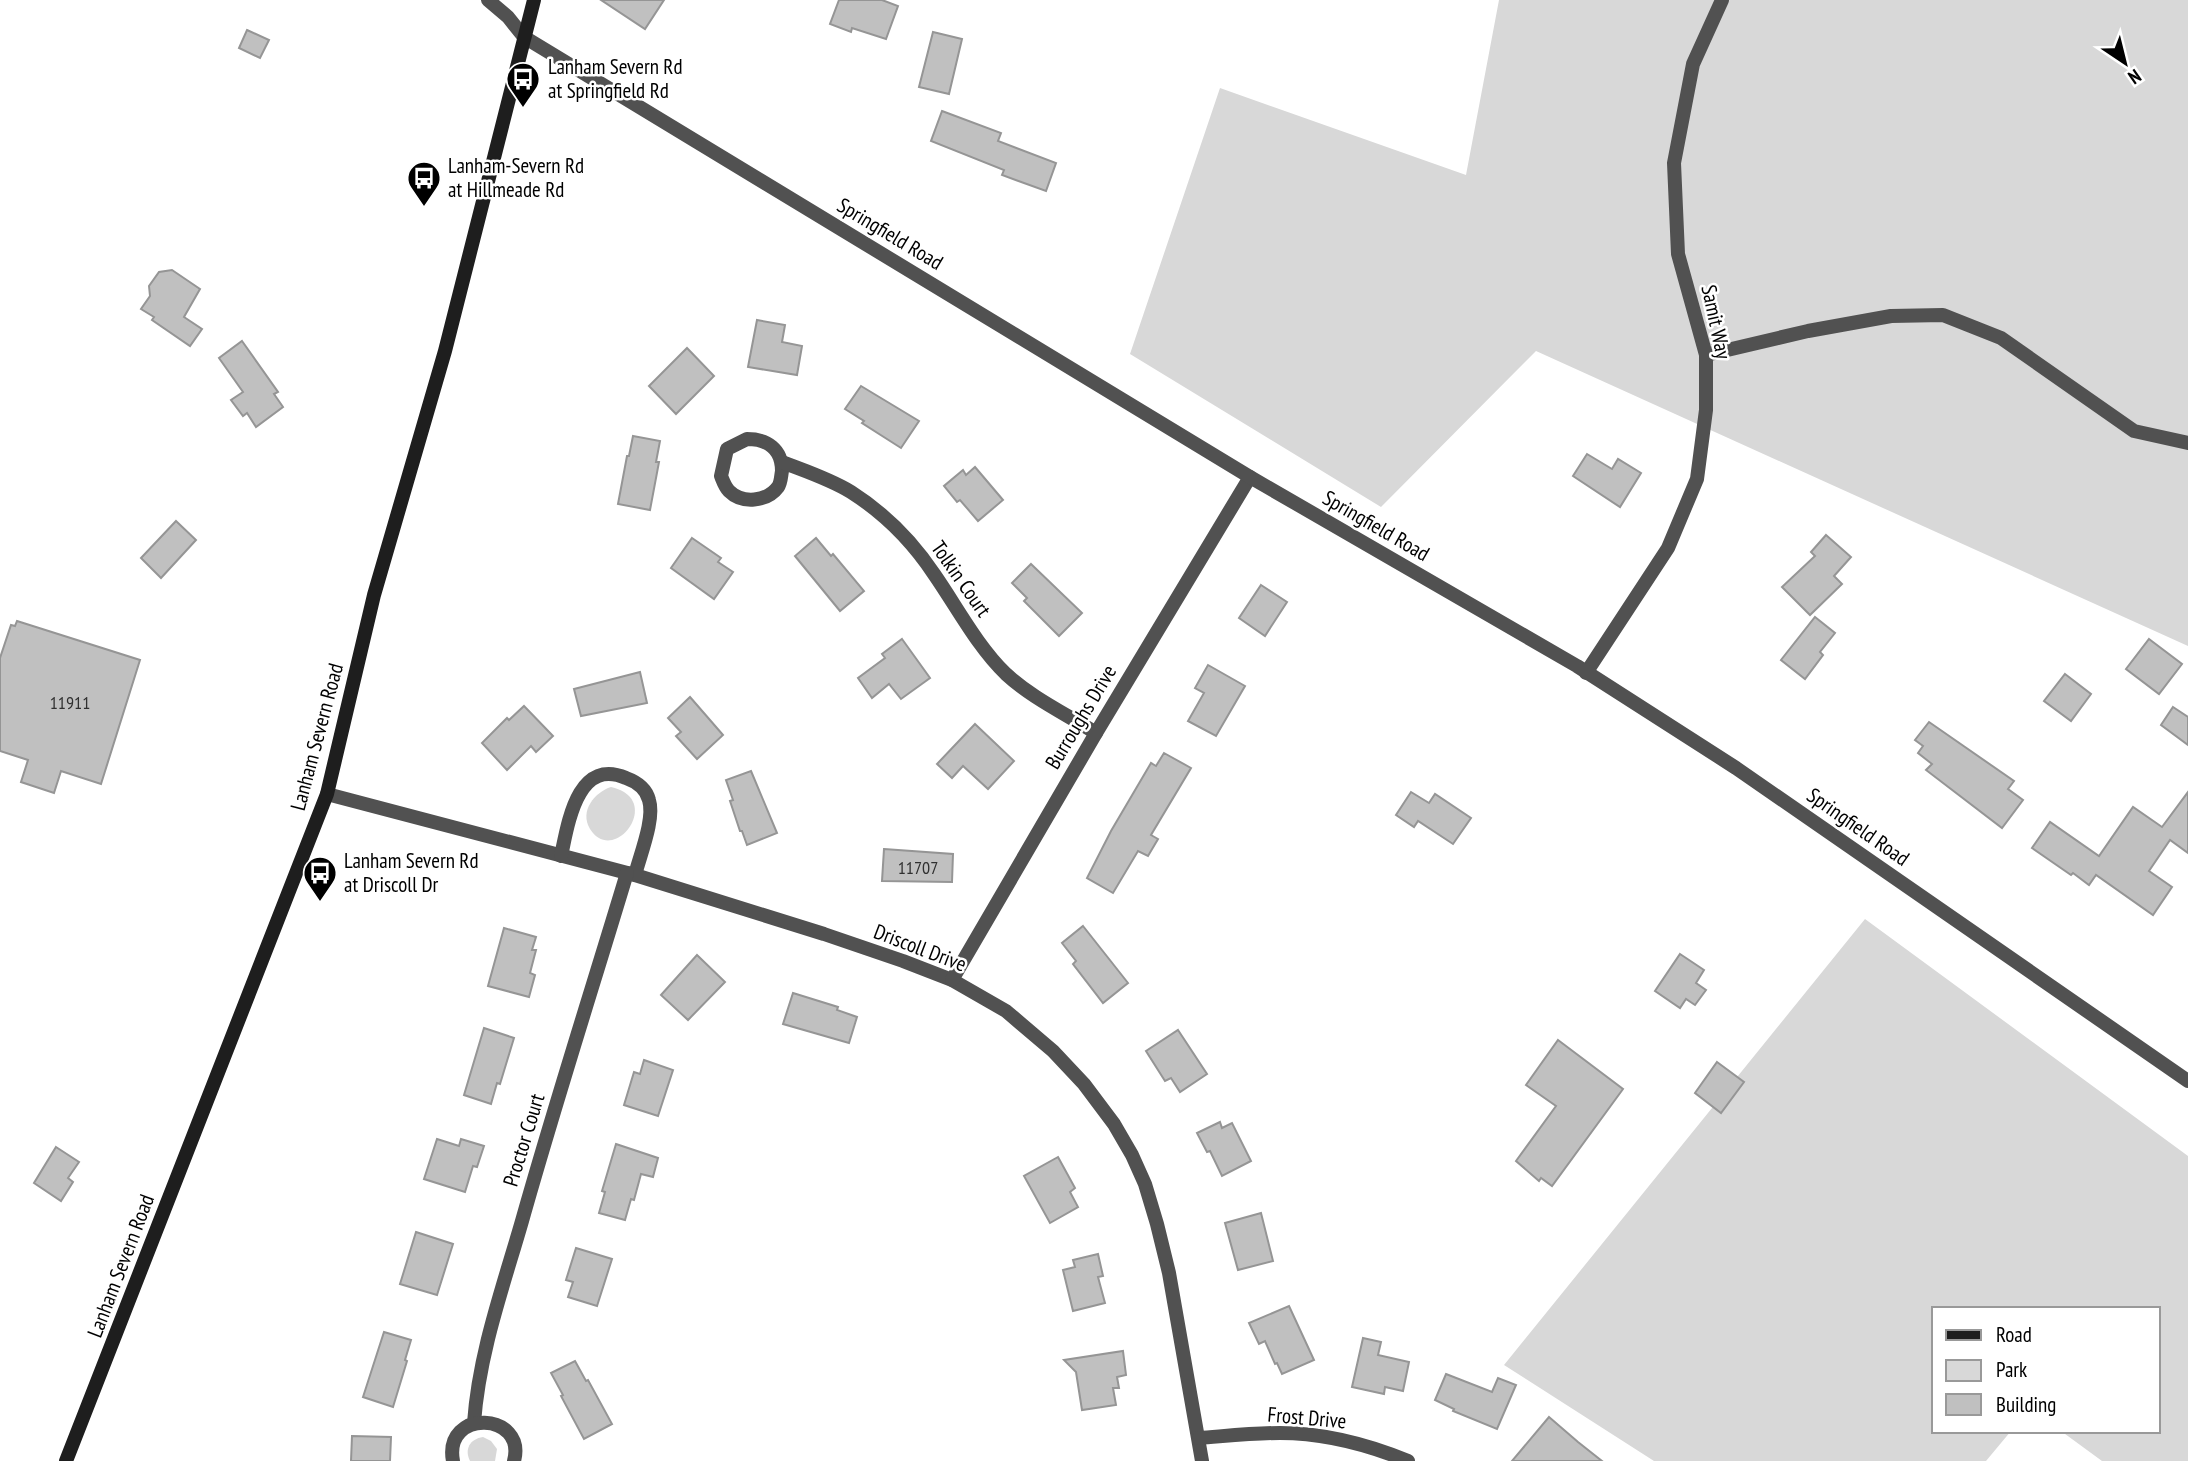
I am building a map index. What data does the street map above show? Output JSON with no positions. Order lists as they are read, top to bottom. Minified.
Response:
{"streets":{"main road":["Lanham Severn Road"],"street":["Springfield Road","Samit Way","Tolkin Court","Burroughs Drive","Driscoll Drive","Proctor Court","Frost Drive"]},"crossings":[["Springfield Road","Samit Way"],["Springfield Road","Burroughs Drive"],["Springfield Road","Lanham Severn Road"],["Tolkin Court","Burroughs Drive"],["Burroughs Drive","Driscoll Drive"],["Lanham Severn Road","Driscoll Drive"],["Driscoll Drive","Proctor Court"],["Driscoll Drive","Frost Drive"]],"places":{"bus stop":["Lanham Severn Rd at Springfield Rd","Lanham-Severn Rd at Hillmeade Rd","Lanham Severn Rd at Driscoll Dr"]},"house_numbers":["11911","11707"],"legend":["Road","Park","Building"],"north":"bottom right"}
